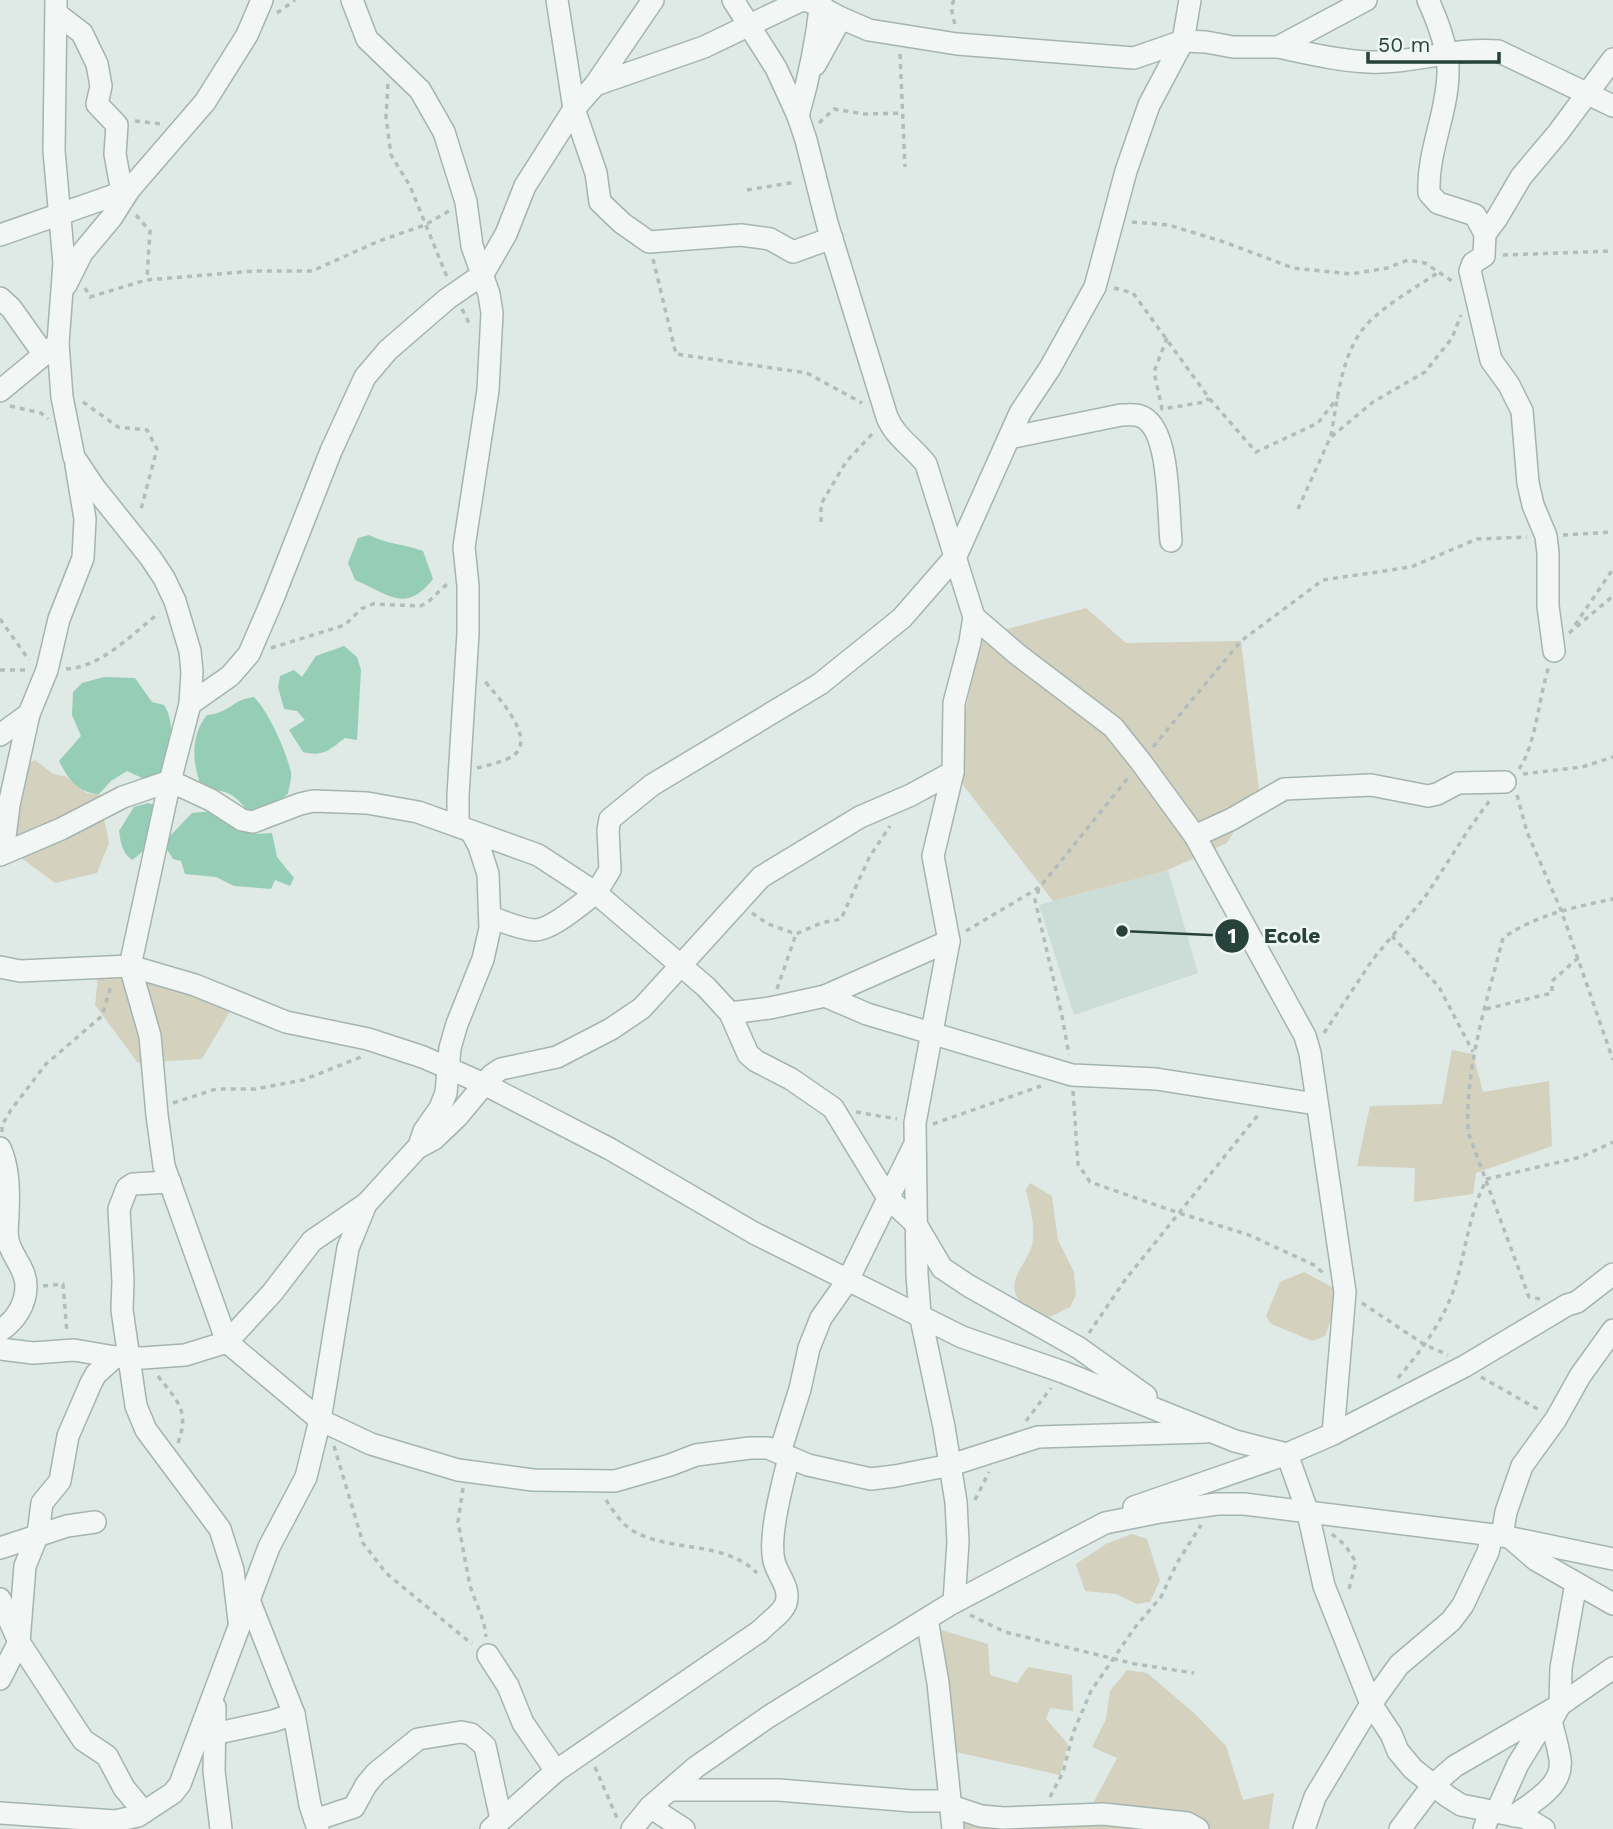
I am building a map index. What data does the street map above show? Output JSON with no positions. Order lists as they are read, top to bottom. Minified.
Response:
{"places":["Ecole"],"scale_bar":"50 m"}
